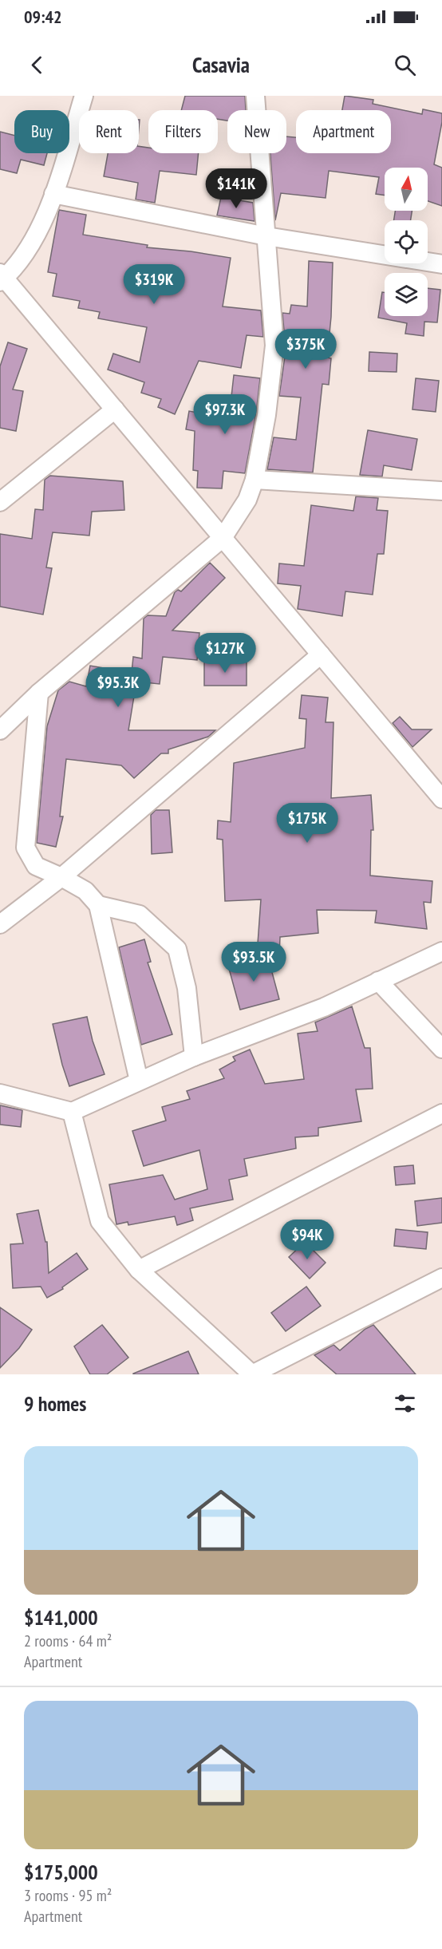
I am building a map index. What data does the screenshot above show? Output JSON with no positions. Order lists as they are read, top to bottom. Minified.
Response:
{"north":"top","page":{"status":"09:42","header":"Casavia","chip":["Buy","Rent","Filters","New","Apartment"],"price":["$141K","$319K","$375K","$97.3K","$127K","$95.3K","$175K","$93.5K","$94K"],"heading":"9 homes","list":[{"name":"$141,000","note":"2 rooms · 64 m² · Apartment"},{"name":"$175,000","note":"3 rooms · 95 m² · Apartment"}]}}
